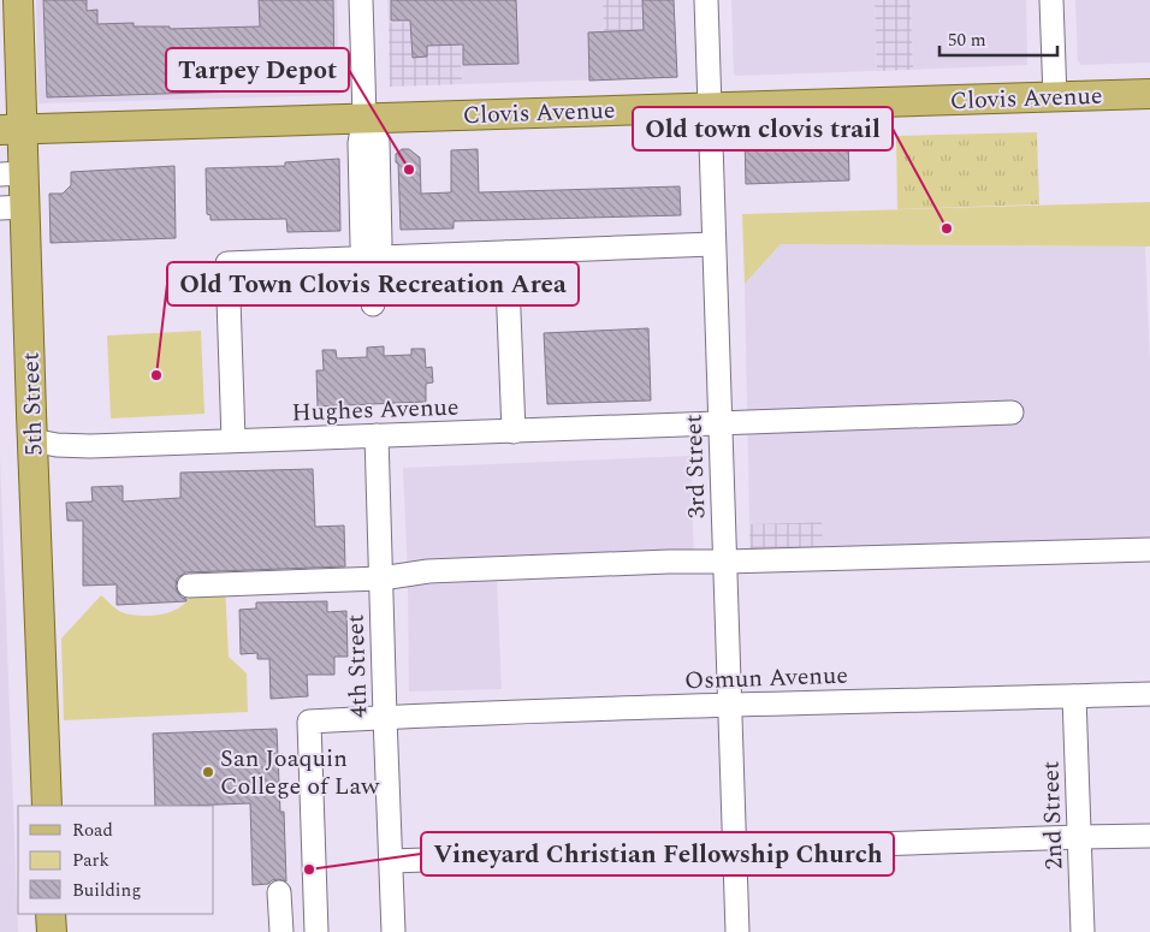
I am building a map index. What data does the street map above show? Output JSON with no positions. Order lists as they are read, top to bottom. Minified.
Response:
{"streets":{"main road":["Clovis Avenue","5th Street"],"street":["Hughes Avenue","3rd Street","4th Street","Osmun Avenue","2nd Street"]},"crossings":[["Clovis Avenue","5th Street"],["Clovis Avenue","3rd Street"],["5th Street","Hughes Avenue"],["Hughes Avenue","3rd Street"],["Hughes Avenue","4th Street"],["3rd Street","Osmun Avenue"],["4th Street","Osmun Avenue"],["Osmun Avenue","2nd Street"]],"places":["Tarpey Depot","Old town clovis trail","Old Town Clovis Recreation Area","San Joaquin College of Law","Vineyard Christian Fellowship Church"],"legend":["Road","Park","Building"],"scale_bar":"50 m"}
